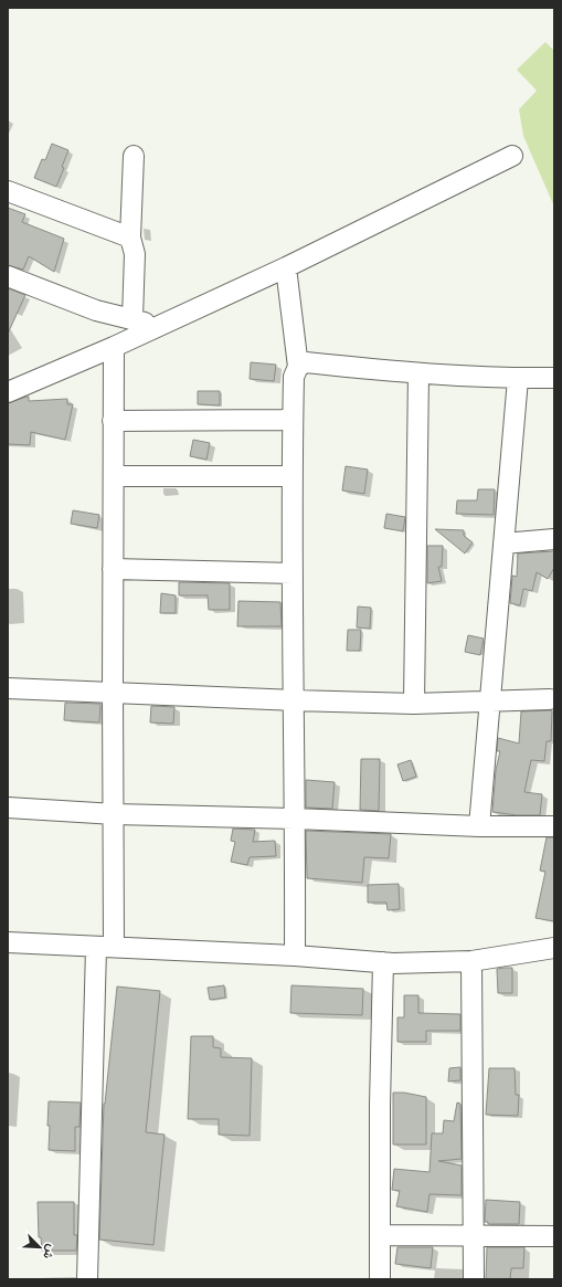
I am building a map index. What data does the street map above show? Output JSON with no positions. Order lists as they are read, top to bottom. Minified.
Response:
{"north":"bottom right"}
